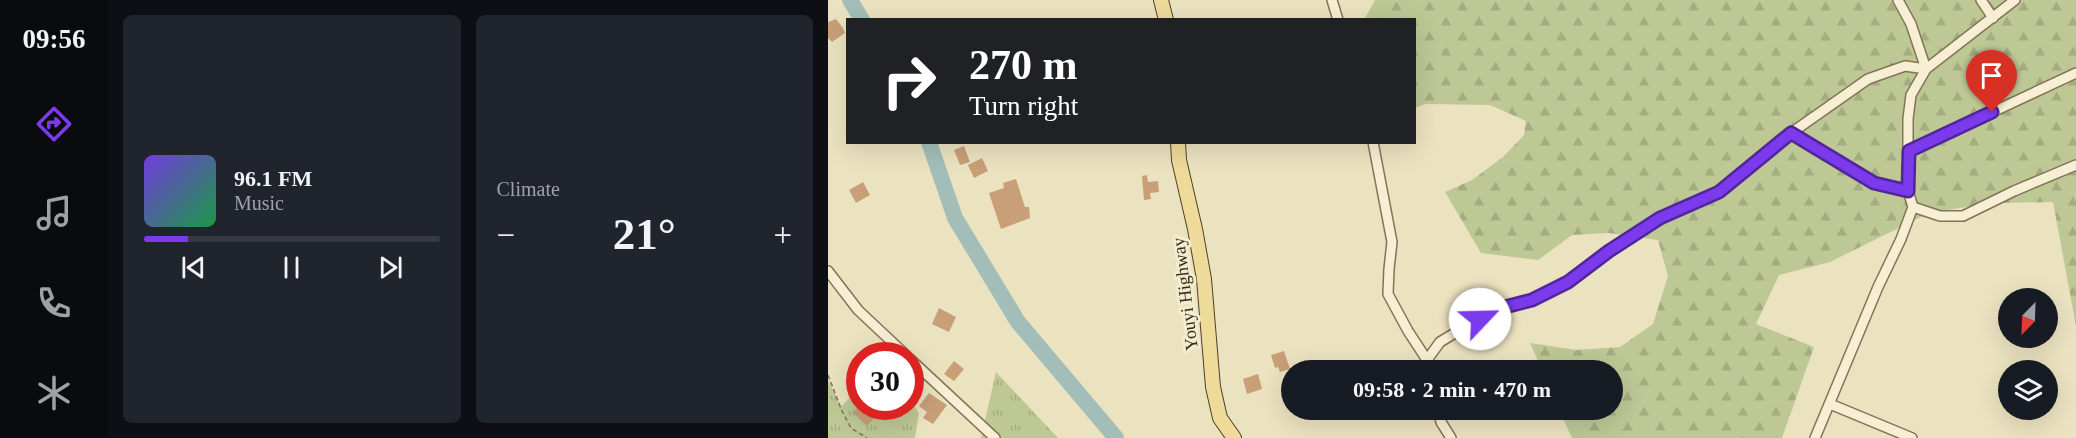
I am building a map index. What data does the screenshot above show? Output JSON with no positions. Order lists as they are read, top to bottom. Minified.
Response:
{"streets":{"main road":["Youyi Highway"]},"north":"bottom left","page":{"tabs":"09:56","tile":"Climate","turn":["270 m","Turn right"],"song":["96.1 FM","Music"],"heat":["−","21°","+"],"limit":"30","trip":"09:58 · 2 min · 470 m"}}
